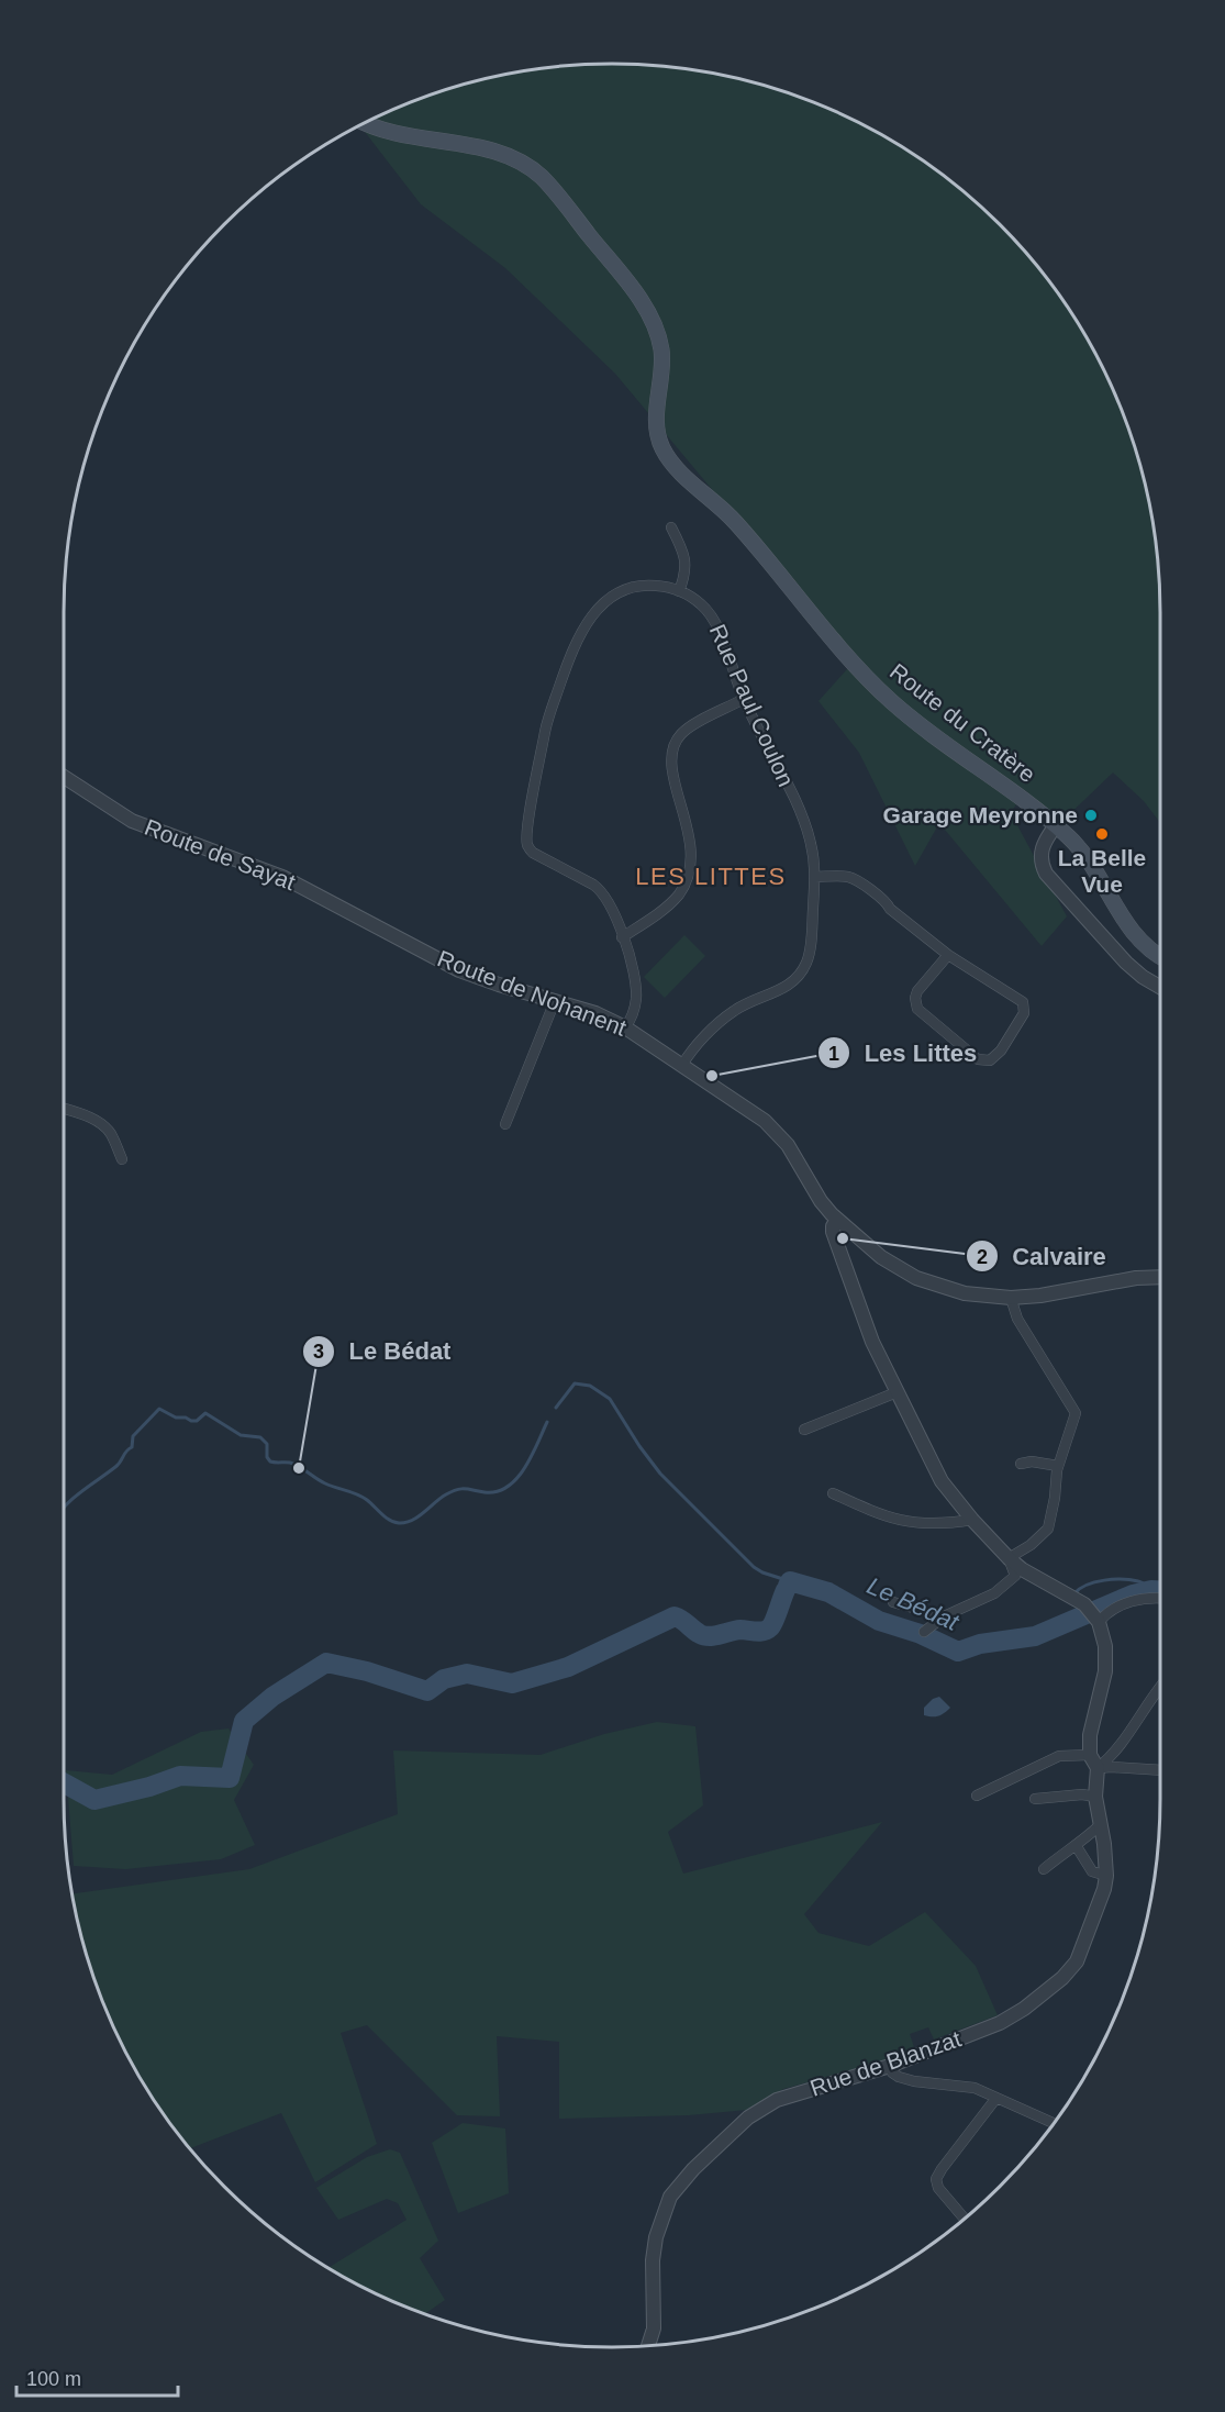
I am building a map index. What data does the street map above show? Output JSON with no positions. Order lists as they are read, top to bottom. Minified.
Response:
{"streets":{"main road":["Route du Cratère"],"street":["Rue Paul Coulon","Route de Sayat","Route de Nohanent","Rue de Blanzat"]},"crossings":[["Rue Paul Coulon","Route de Nohanent"],["Route de Sayat","Route de Nohanent"]],"districts":["LES LITTES"],"water":["Le Bédat"],"places":["Garage Meyronne","La Belle Vue","Les Littes","Calvaire","Le Bédat"],"scale_bar":"100 m"}
